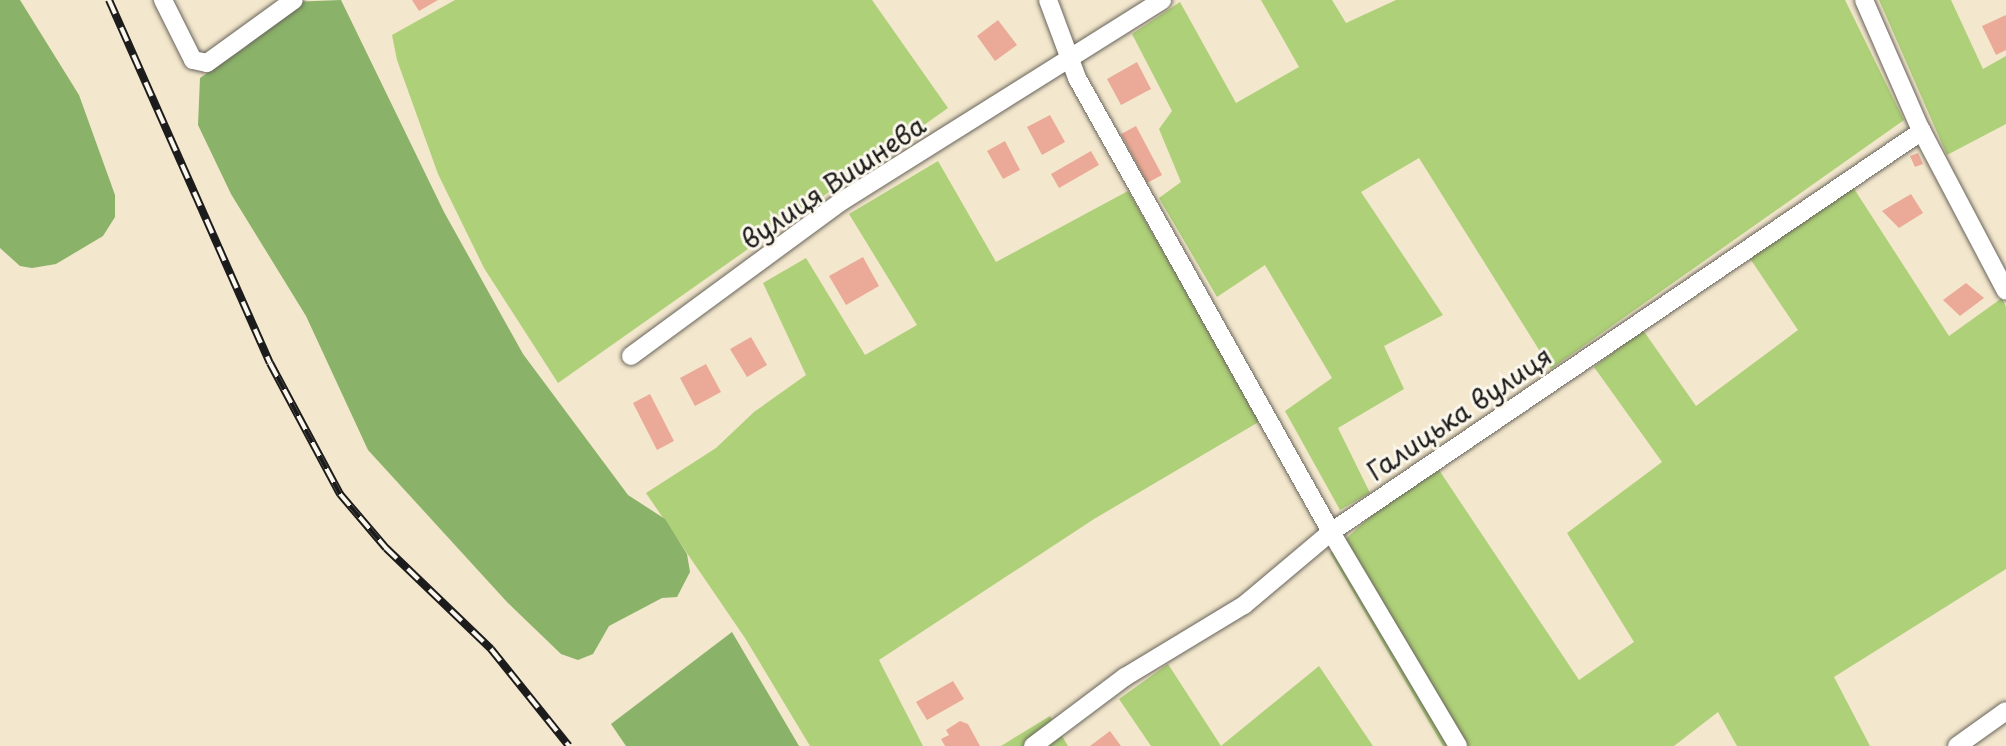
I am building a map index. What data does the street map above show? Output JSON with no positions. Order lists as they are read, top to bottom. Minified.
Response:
{"streets":{"street":["вулиця Вишнева","Галицька вулиця"]}}
